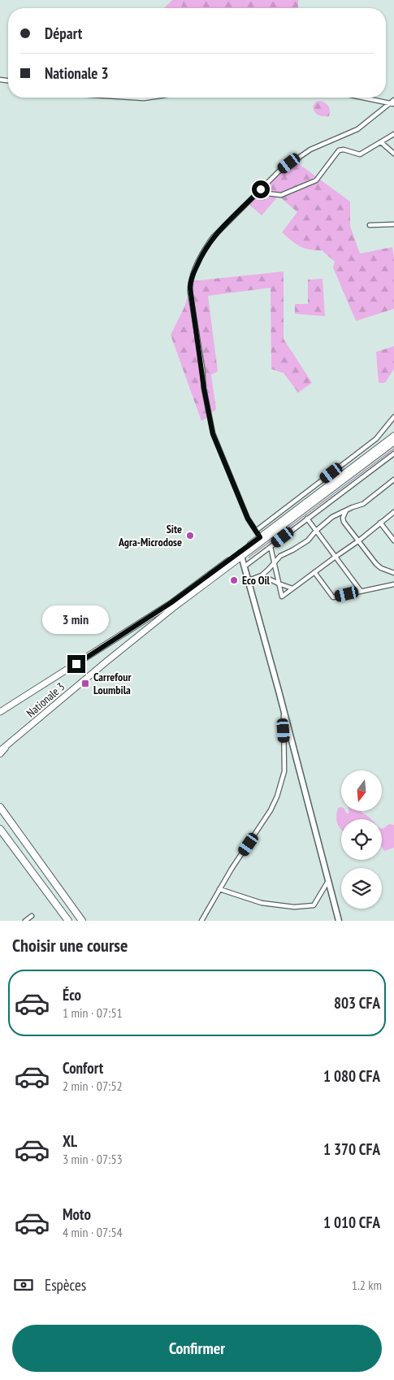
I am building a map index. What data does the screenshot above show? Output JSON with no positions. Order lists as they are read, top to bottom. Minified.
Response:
{"streets":{"main road":["Nationale 3"]},"places":{"other":["Site Agra-Microdose","Eco Oil"],"transit":["Carrefour Loumbila"]},"north":"bottom","page":{"banner":["Départ","Nationale 3"],"bubble":"3 min","heading":"Choisir une course","list":[{"name":"Éco","note":"1 min · 07:51","value":"803 CFA"},{"name":"Confort","note":"2 min · 07:52","value":"1 080 CFA"},{"name":"XL","note":"3 min · 07:53","value":"1 370 CFA"},{"name":"Moto","note":"4 min · 07:54","value":"1 010 CFA"}],"pay":["Espèces","1.2 km"],"buttons":"Confirmer"}}
